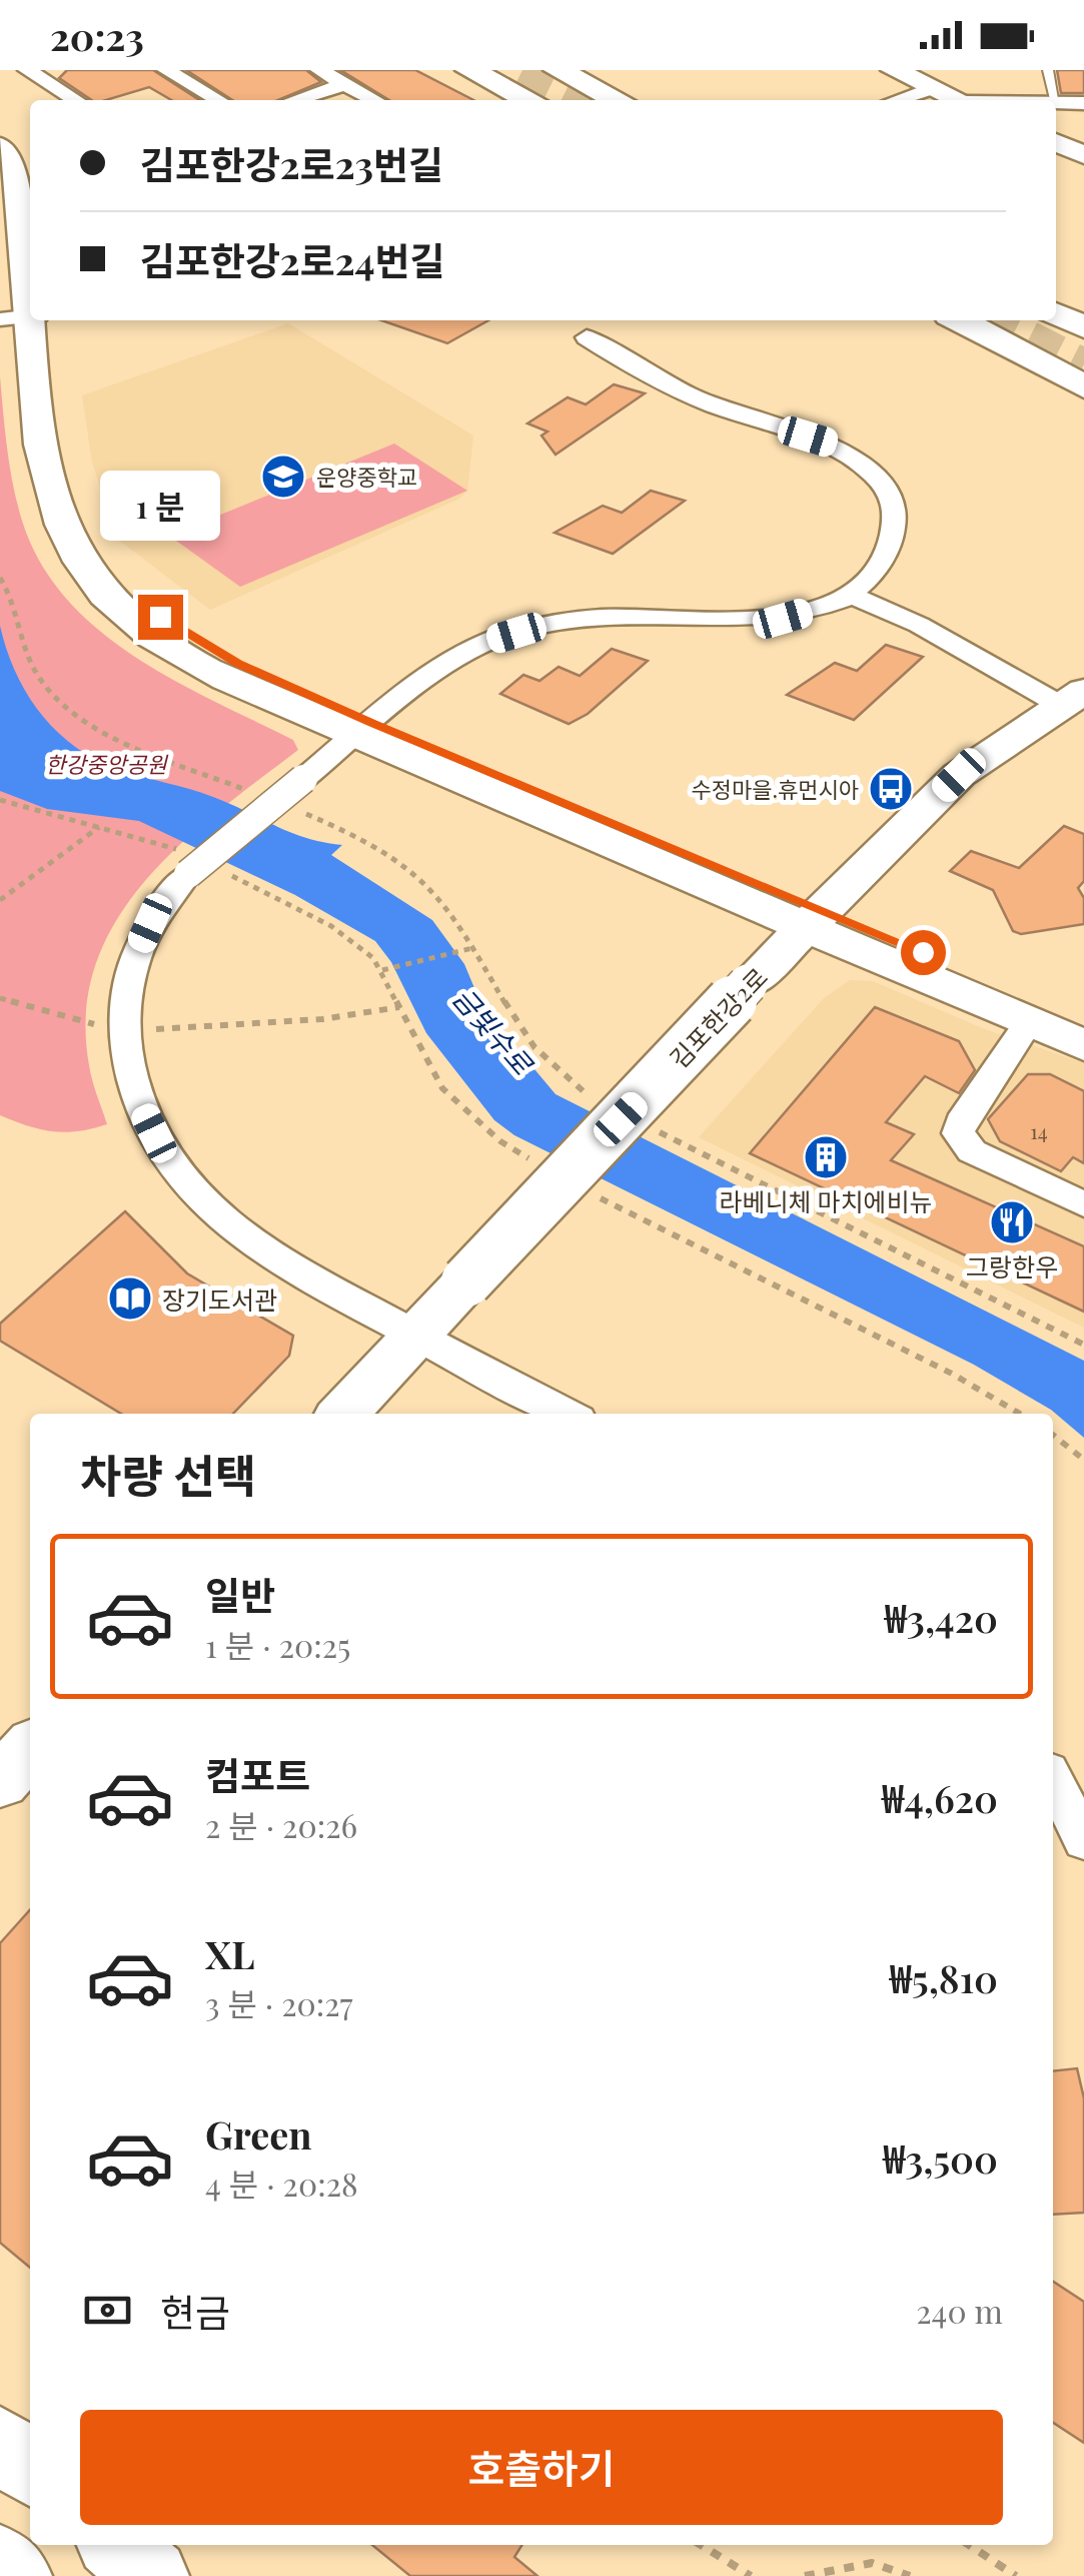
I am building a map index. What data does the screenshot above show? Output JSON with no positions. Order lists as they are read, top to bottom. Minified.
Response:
{"streets":{"street":["김포한강2로"]},"water":["금빛수로"],"parks":["한강중앙공원"],"places":{"school or university":["운양중학교"],"bus stop":["수정마을.휴먼시아"],"building":["라베니체 마치에비뉴"],"restaurant":["그랑한우"],"library":["장기도서관"]},"house_numbers":["14"],"page":{"status":"20:23","banner":["김포한강2로23번길","김포한강2로24번길"],"bubble":"1 분","heading":"차량 선택","list":[{"name":"일반","note":"1 분 · 20:25","value":"₩3,420"},{"name":"컴포트","note":"2 분 · 20:26","value":"₩4,620"},{"name":"XL","note":"3 분 · 20:27","value":"₩5,810"},{"name":"Green","note":"4 분 · 20:28","value":"₩3,500"}],"pay":["현금","240 m"],"buttons":"호출하기"}}
